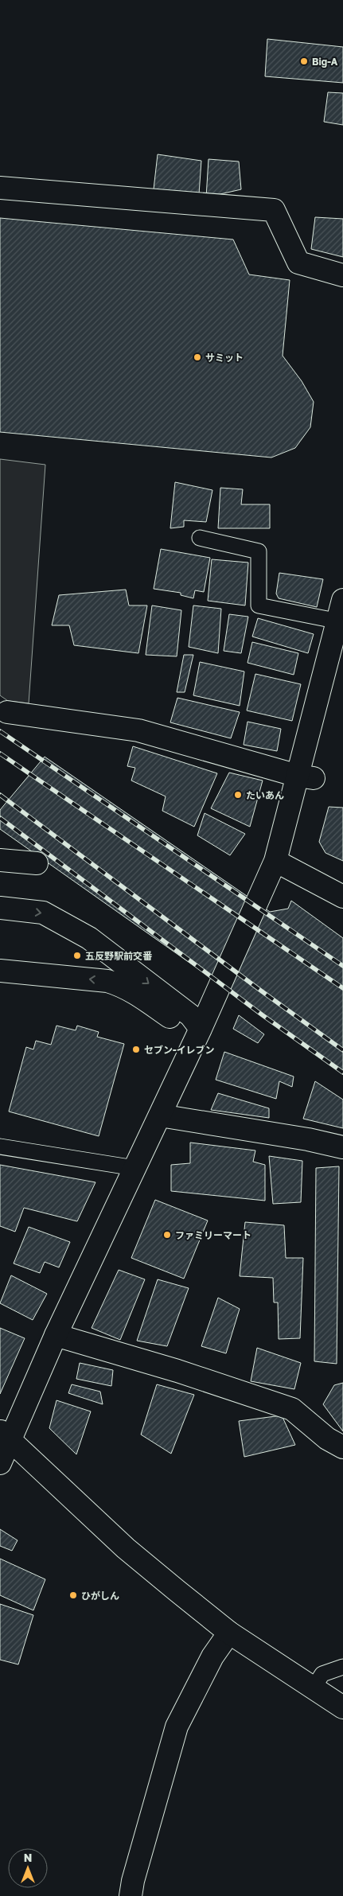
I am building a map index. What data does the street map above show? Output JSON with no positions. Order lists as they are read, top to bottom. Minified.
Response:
{"places":["Big-A","サミット","たいあん","五反野駅前交番","セブン-イレブン","ファミリーマート","ひがしん"],"north":"top"}
